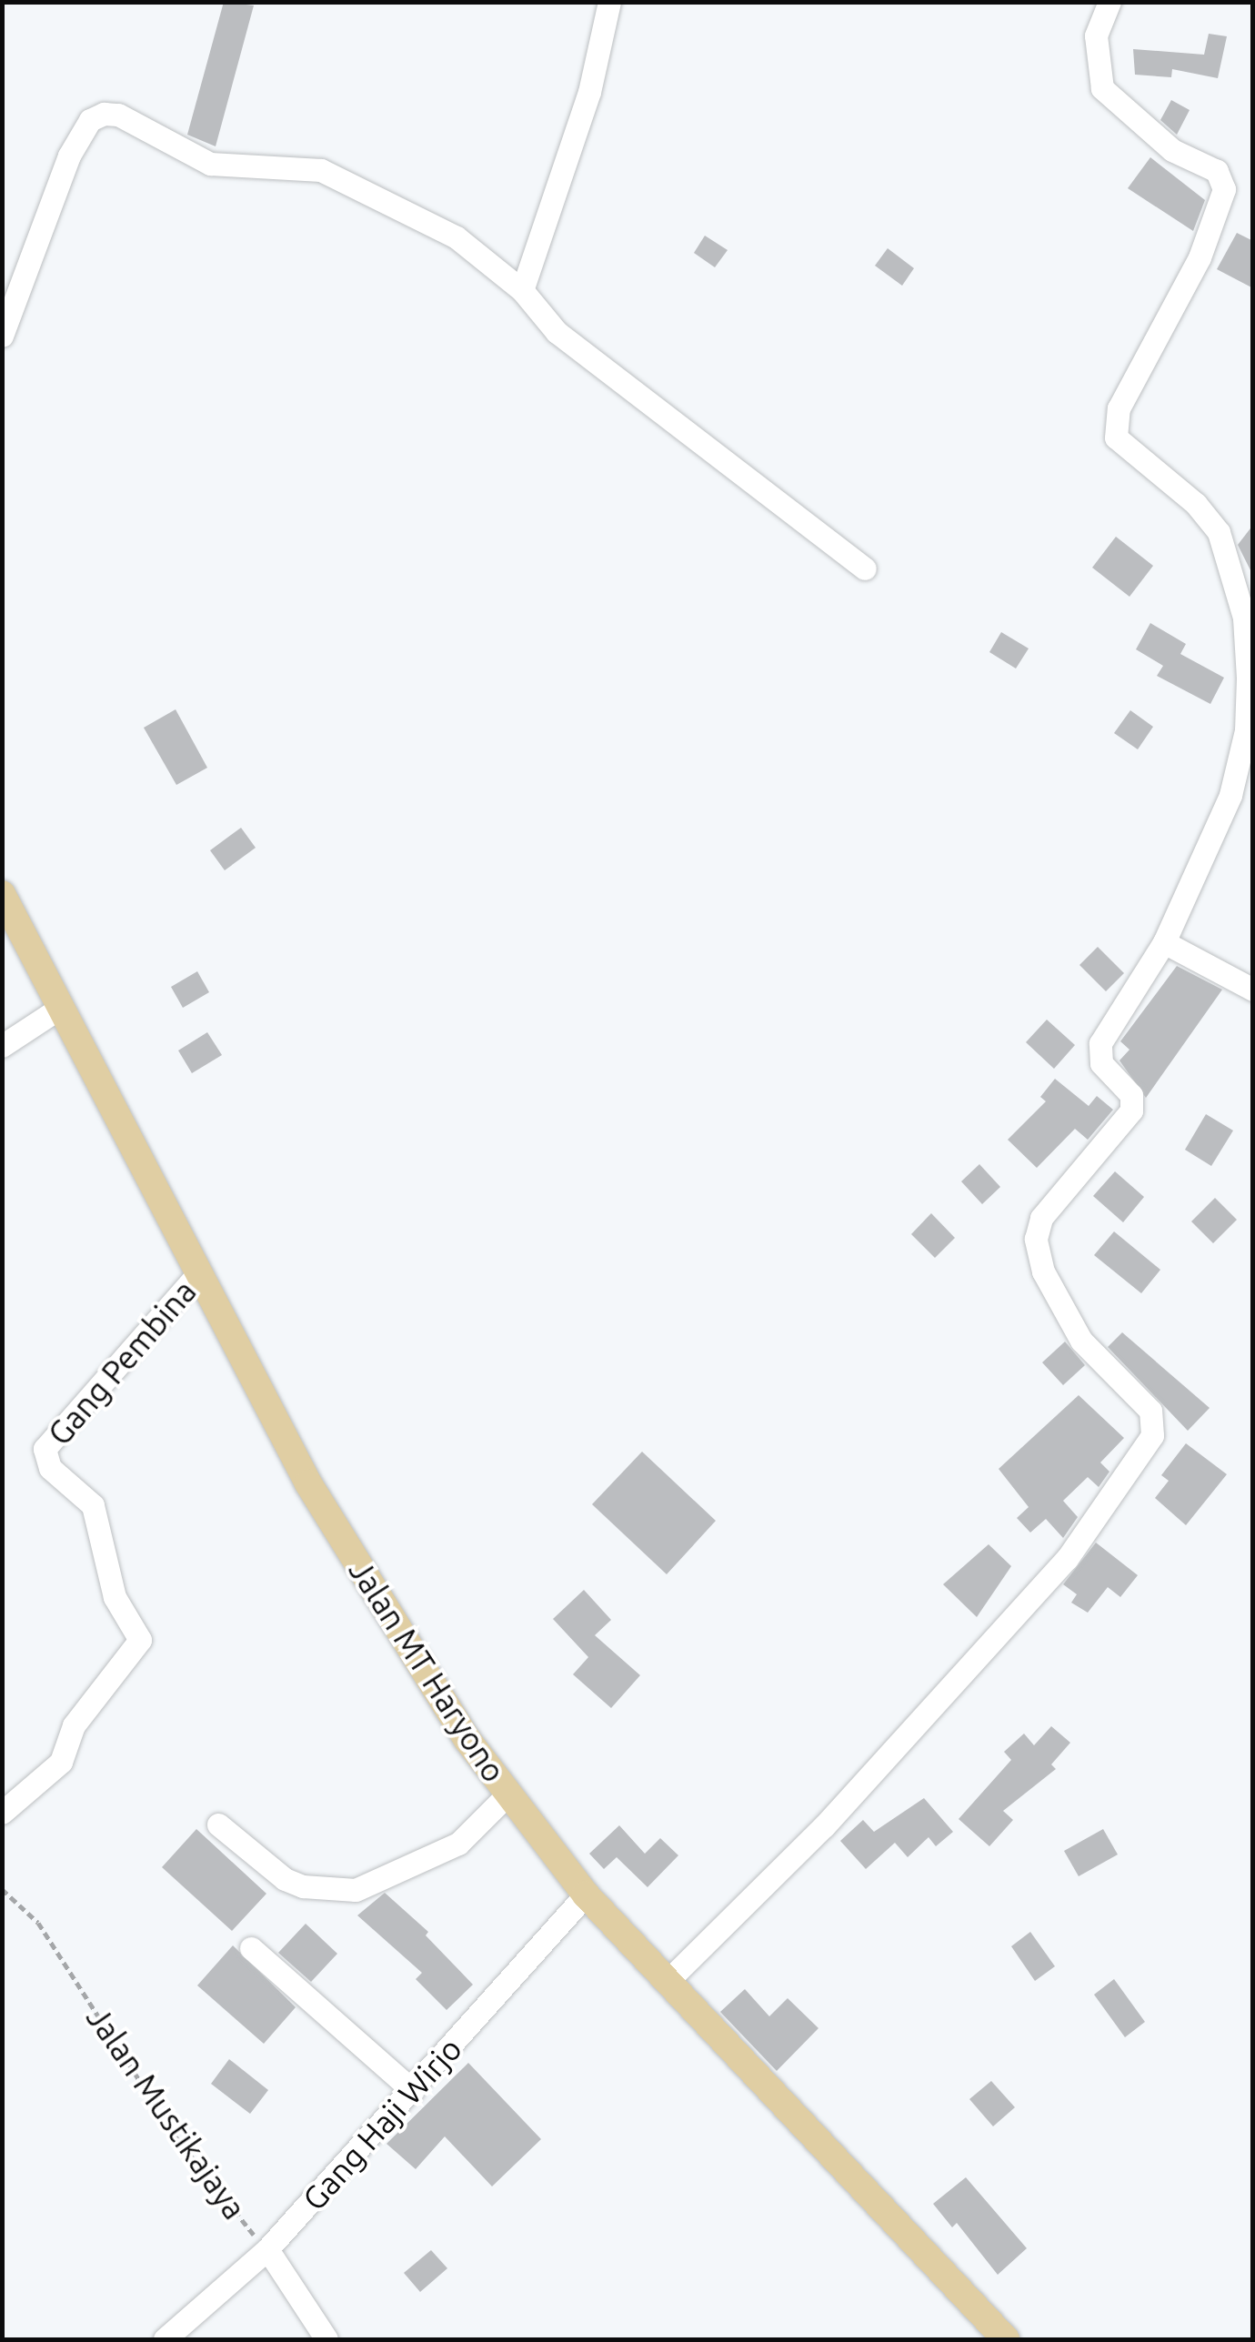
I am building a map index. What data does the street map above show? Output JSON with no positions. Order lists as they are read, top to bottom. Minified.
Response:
{"streets":{"main road":["Jalan MT Haryono"],"street":["Gang Pembina","Jalan Mustikajaya","Gang Haji Wirjo"]},"crossings":[["Gang Pembina","Jalan MT Haryono"],["Jalan MT Haryono","Gang Haji Wirjo"],["Jalan Mustikajaya","Gang Haji Wirjo"]]}
